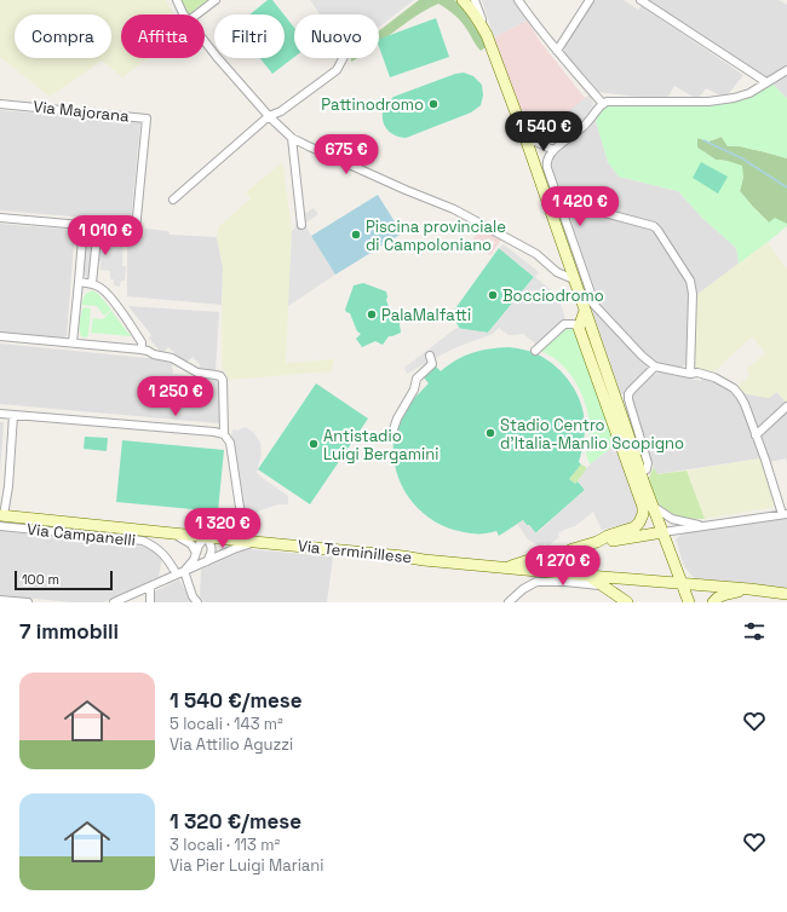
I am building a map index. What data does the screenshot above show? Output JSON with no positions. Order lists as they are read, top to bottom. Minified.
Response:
{"streets":{"street":["Via Majorana","Via Campanelli","Via Terminillese"]},"crossings":[["Via Campanelli","Via Terminillese"]],"places":["Pattinodromo","Piscina provinciale di Campoloniano","Bocciodromo","PalaMalfatti","Stadio Centro d'Italia-Manlio Scopigno","Antistadio Luigi Bergamini"],"scale_bar":"100 m","page":{"chip":["Compra","Affitta","Filtri","Nuovo"],"price":["1 540 €","675 €","1 420 €","1 010 €","1 250 €","1 320 €","1 270 €"],"scale":"100 m","heading":"7 immobili","list":[{"name":"1 540 €/mese","note":"5 locali · 143 m² · Via Attilio Aguzzi"},{"name":"1 320 €/mese","note":"3 locali · 113 m² · Via Pier Luigi Mariani"}]}}
